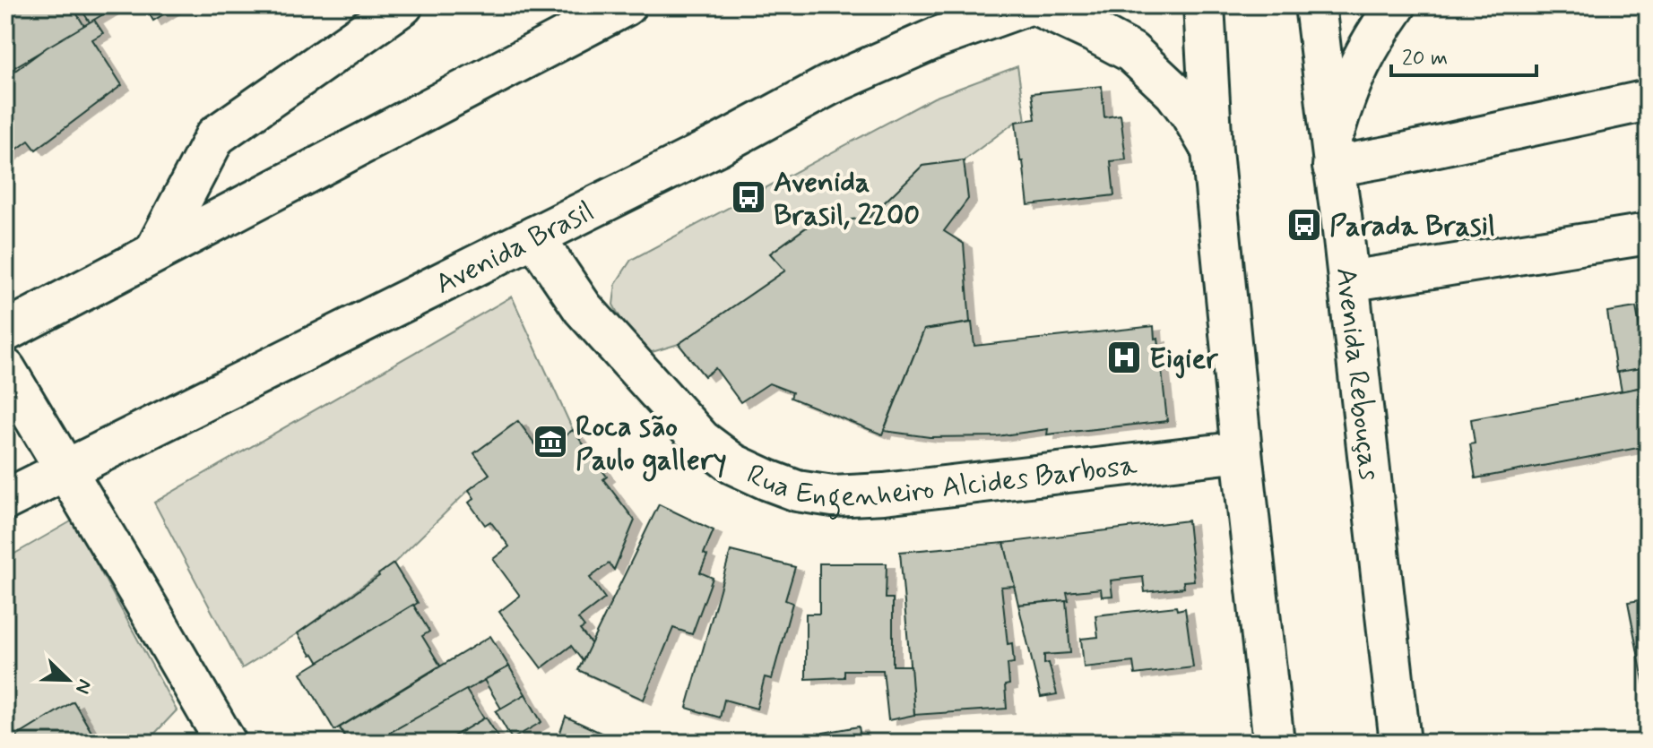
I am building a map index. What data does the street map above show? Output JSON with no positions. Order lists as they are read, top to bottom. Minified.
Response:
{"streets":{"main road":["Avenida Brasil","Avenida Rebouças","Rua Engenheiro Alcides Barbosa"]},"crossings":[["Avenida Brasil","Rua Engenheiro Alcides Barbosa"]],"places":{"bus stop":["Avenida Brasil, 2200","Parada Brasil"],"hospital":["Eigier"],"museum":["Roca são Paulo gallery"]},"scale_bar":"20 m","north":"bottom right"}
